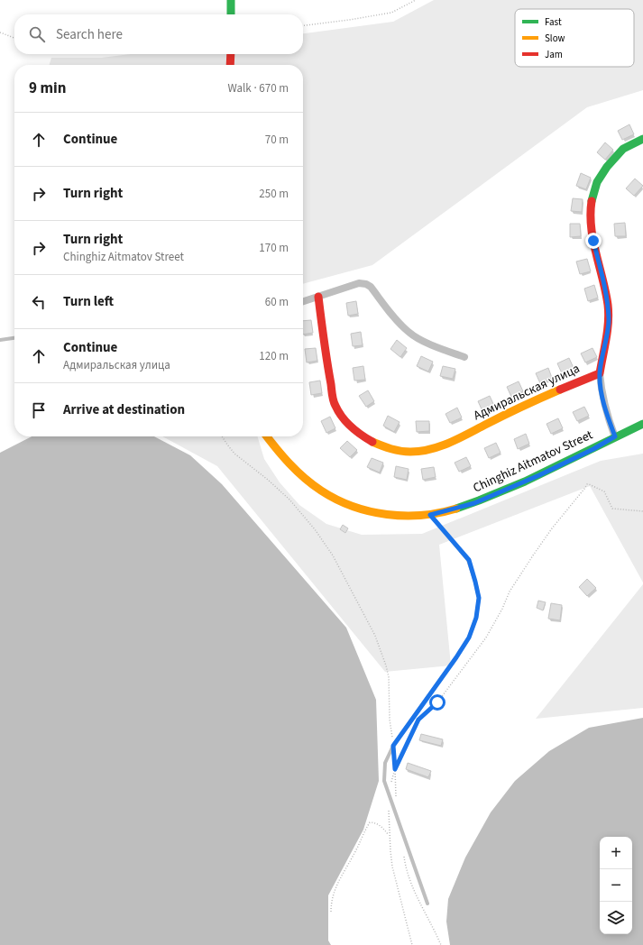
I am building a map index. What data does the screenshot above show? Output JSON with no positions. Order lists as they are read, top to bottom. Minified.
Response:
{"streets":{"street":["Адмиральская улица","Chinghiz Aitmatov Street"]},"legend":["Fast","Slow","Jam"],"page":{"search":"Search here","heading":["9 min","Walk · 670 m"],"list":[["Continue","70 m"],["Turn right","250 m"],["Turn right","Chinghiz Aitmatov Street","170 m"],["Turn left","60 m"],["Continue","Адмиральская улица","120 m"],"Arrive at destination"],"map_buttons":["+","−"]}}
